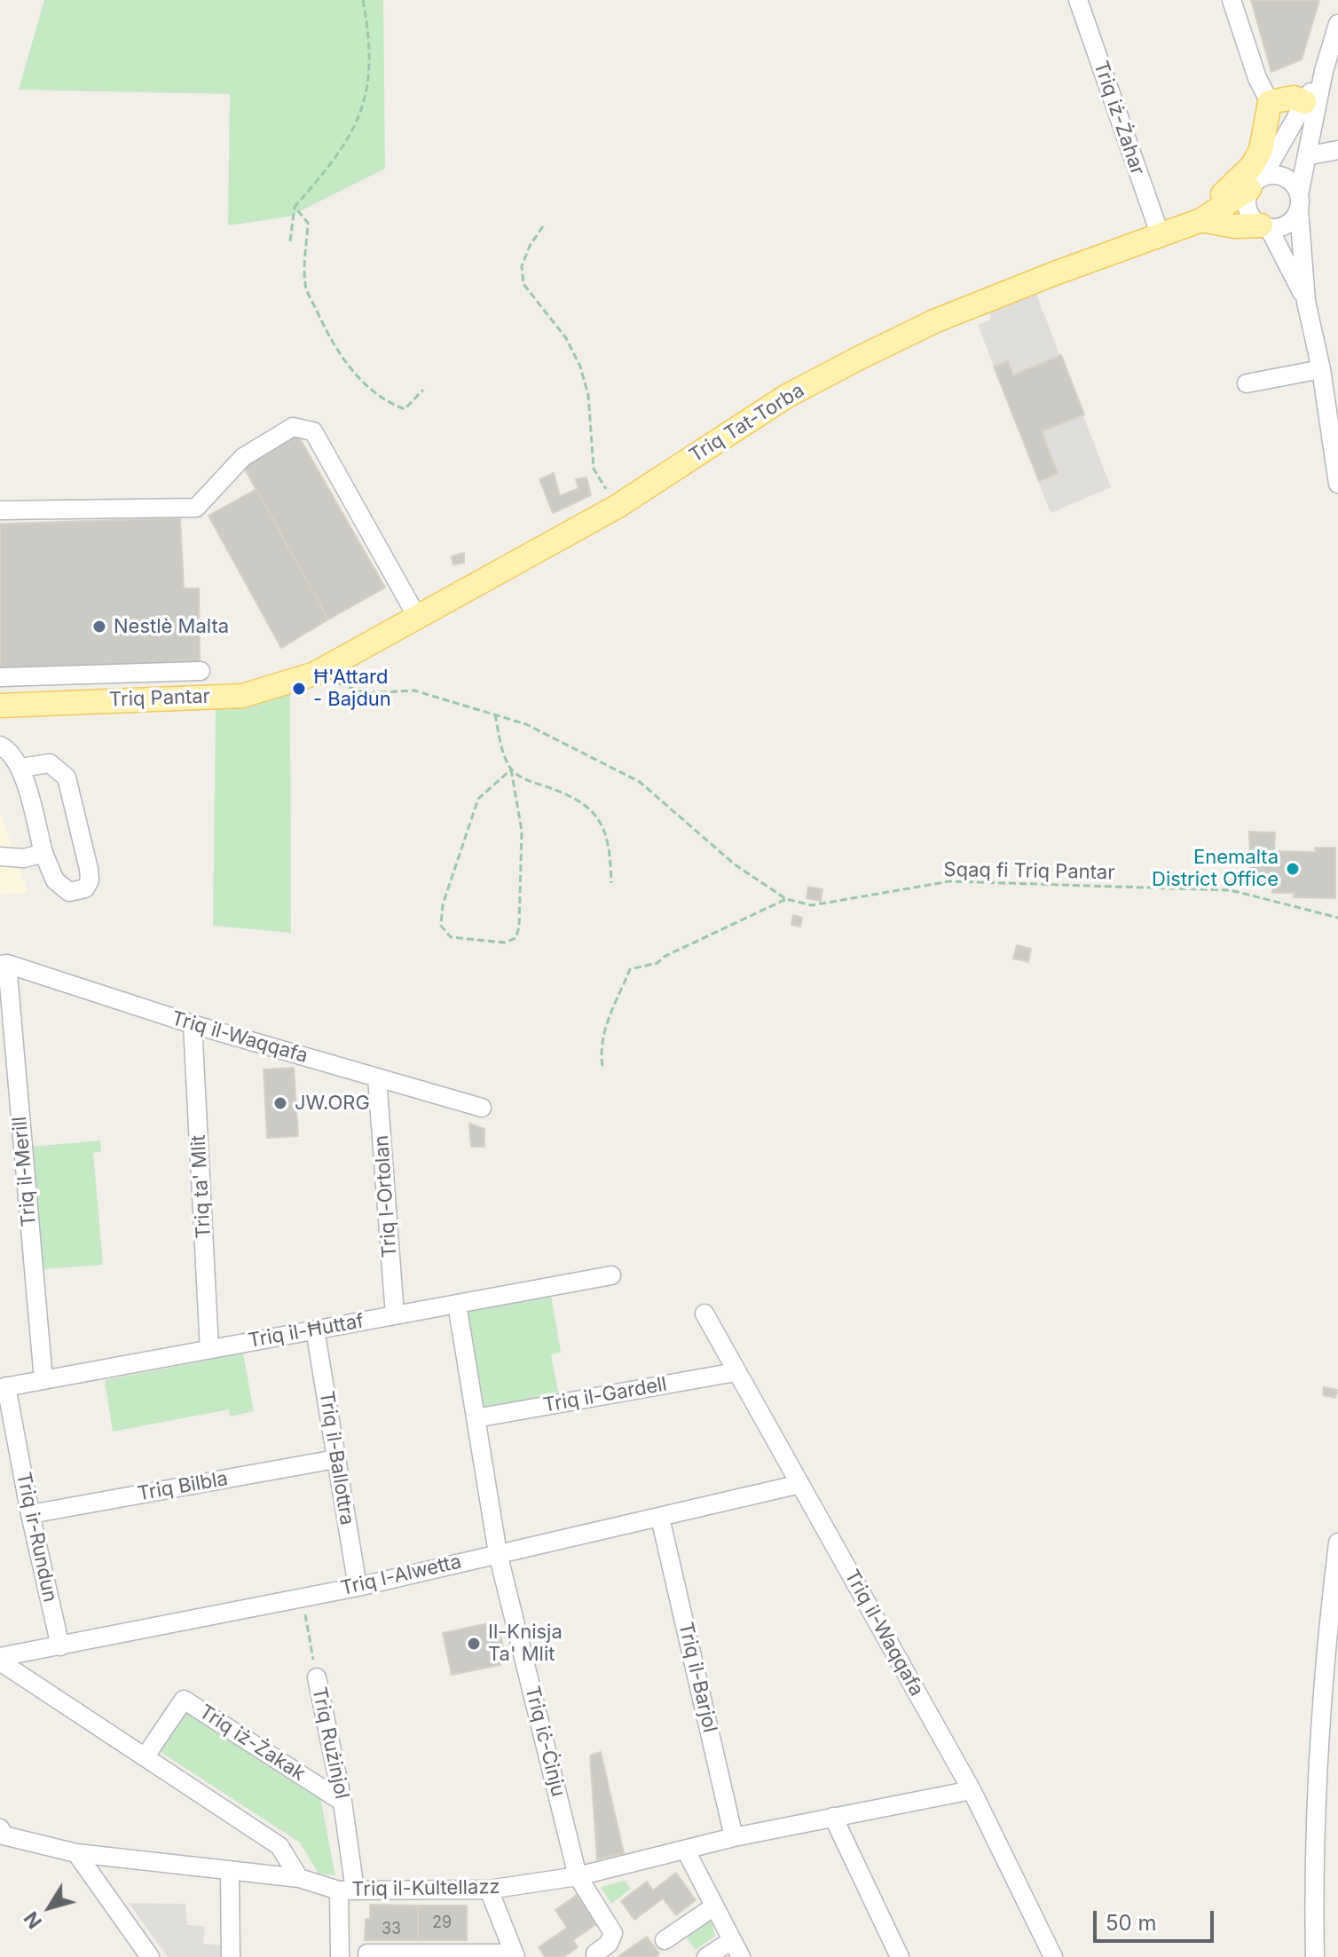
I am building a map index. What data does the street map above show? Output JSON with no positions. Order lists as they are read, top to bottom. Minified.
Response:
{"streets":{"main road":["Triq Tat-Torba","Triq Pantar"],"street":["Triq iż-Żahar","Triq il-Waqqafa","Triq il-Merill","Triq ta' Mlit","Triq l-Ortolan","Triq il-Ħuttaf","Triq il-Gardell","Triq il-Ballottra","Triq Bilbla","Triq ir-Rundun","Triq l-Alwetta","Triq il-Barjol","Triq iċ-Ċinju","Triq iż-Żakak","Triq Rużinjol","Triq il-Kultellazz"],"path":["Sqaq fi Triq Pantar"]},"crossings":[["Triq iż-Żahar","Triq Tat-Torba"],["Triq Tat-Torba","Triq Pantar"],["Triq Tat-Torba","Sqaq fi Triq Pantar"],["Triq Pantar","Sqaq fi Triq Pantar"],["Triq il-Waqqafa","Triq il-Merill"],["Triq il-Waqqafa","Triq ta' Mlit"],["Triq il-Waqqafa","Triq l-Ortolan"],["Triq il-Waqqafa","Triq il-Gardell"],["Triq il-Waqqafa","Triq l-Alwetta"],["Triq il-Waqqafa","Triq il-Kultellazz"],["Triq il-Merill","Triq il-Ħuttaf"],["Triq ta' Mlit","Triq il-Ħuttaf"],["Triq l-Ortolan","Triq il-Ħuttaf"],["Triq il-Ħuttaf","Triq il-Ballottra"],["Triq il-Ħuttaf","Triq ir-Rundun"],["Triq il-Ħuttaf","Triq iċ-Ċinju"],["Triq il-Gardell","Triq iċ-Ċinju"],["Triq il-Ballottra","Triq Bilbla"],["Triq il-Ballottra","Triq l-Alwetta"],["Triq Bilbla","Triq ir-Rundun"],["Triq ir-Rundun","Triq l-Alwetta"],["Triq l-Alwetta","Triq il-Barjol"],["Triq l-Alwetta","Triq iċ-Ċinju"],["Triq l-Alwetta","Triq Rużinjol"],["Triq il-Barjol","Triq il-Kultellazz"],["Triq iċ-Ċinju","Triq il-Kultellazz"],["Triq iż-Żakak","Triq Rużinjol"],["Triq Rużinjol","Triq il-Kultellazz"]],"places":["Nestlè Malta","Ħ'Attard - Bajdun","Enemalta District Office","JW.ORG","Il-Knisja Ta' Mlit"],"house_numbers":["29","33"],"scale_bar":"50 m","north":"bottom left"}
